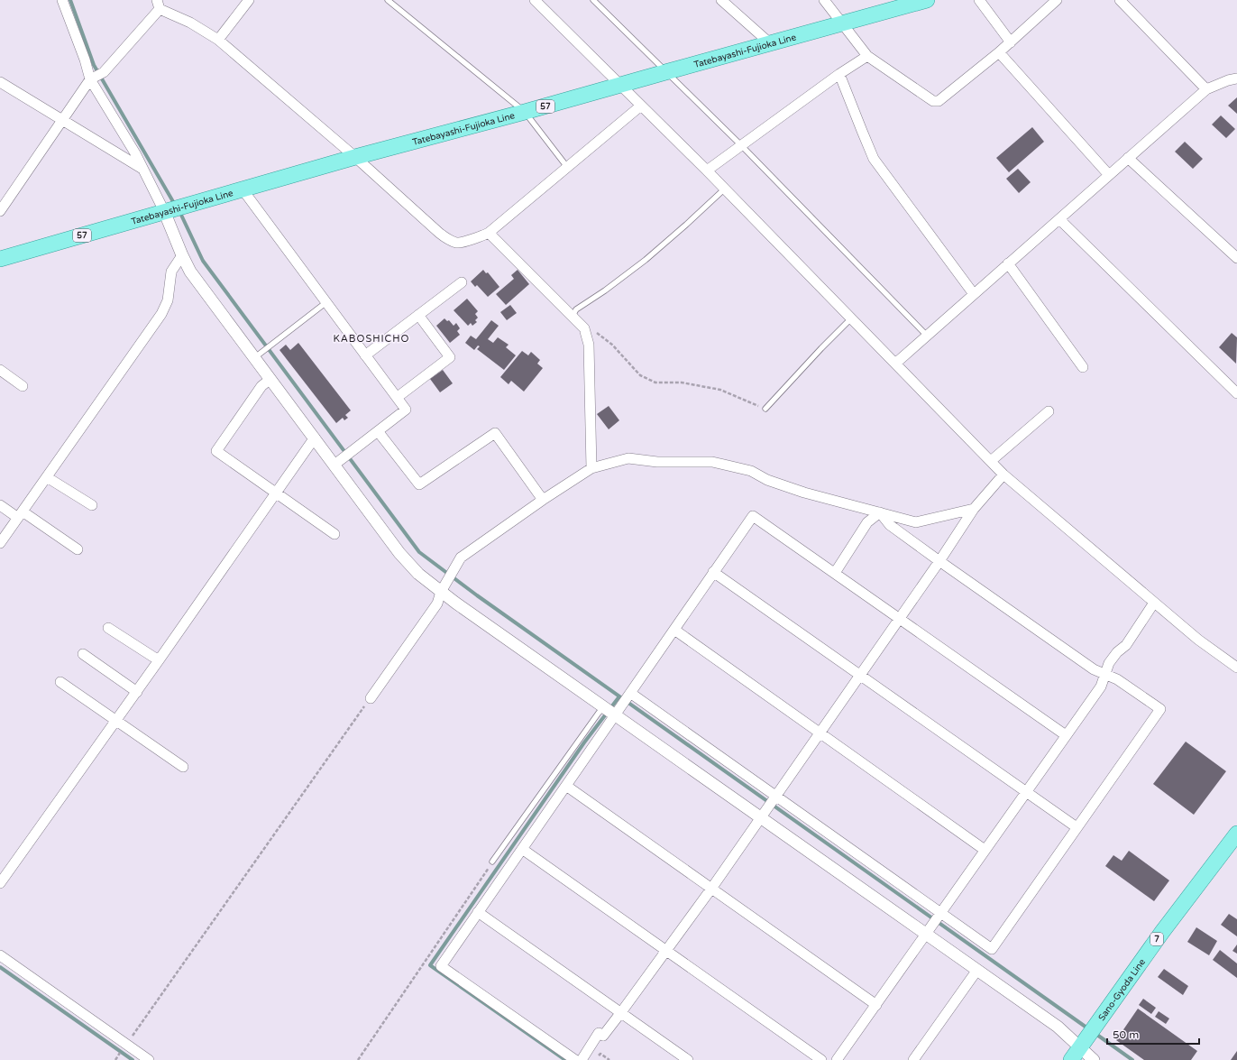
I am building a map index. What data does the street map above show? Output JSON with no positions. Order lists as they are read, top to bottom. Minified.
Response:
{"streets":{"main road":["Tatebayashi-Fujioka Line","57","7","Sano-Gyoda Line"]},"districts":["KABOSHICHO"],"scale_bar":"50 m"}
